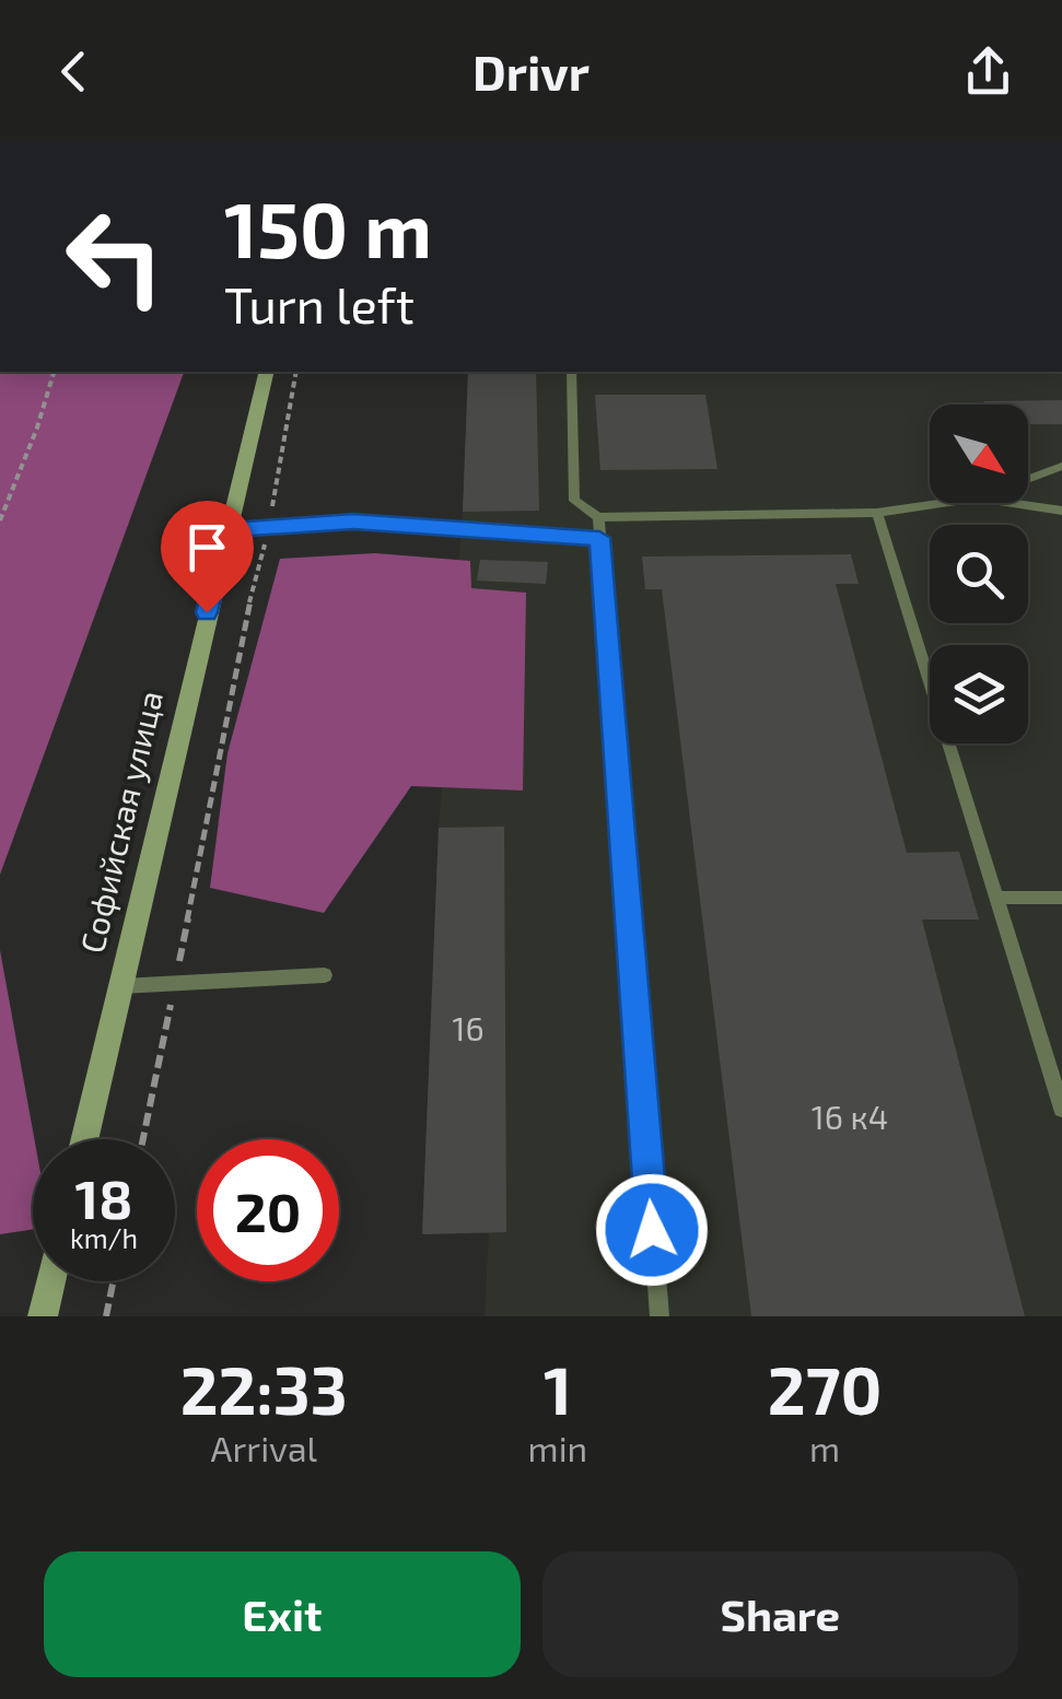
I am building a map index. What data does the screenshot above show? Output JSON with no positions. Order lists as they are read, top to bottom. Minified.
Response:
{"streets":{"main road":["Софийская улица"]},"house_numbers":["16","16 к4"],"north":"bottom right","page":{"header":"Drivr","turn":["150 m","Turn left"],"speed":"18 km/h","limit":"20","eta":["22:33","Arrival","1","min","270","m"],"buttons":["Exit","Share"]}}
